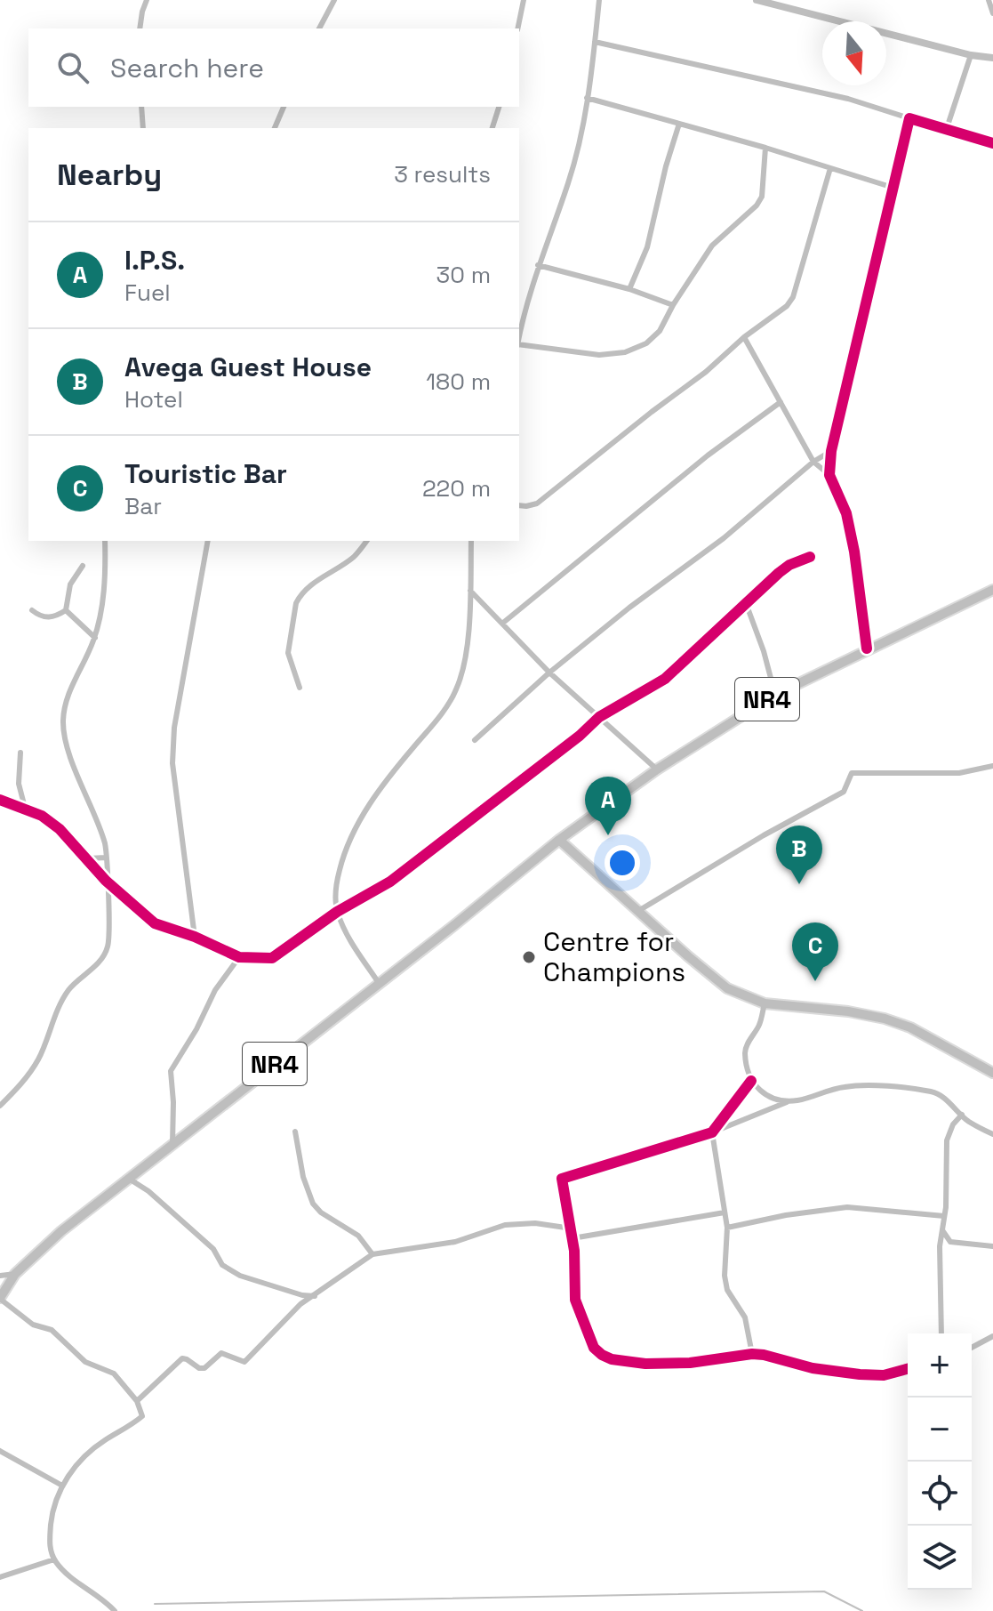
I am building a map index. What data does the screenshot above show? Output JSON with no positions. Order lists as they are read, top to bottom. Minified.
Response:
{"streets":{"highway":["NR4"]},"places":["Centre for Champions"],"north":"bottom","page":{"search":"Search here","heading":["Nearby","3 results"],"list":[{"mark":"A","name":"I.P.S.","note":"Fuel","value":"30 m"},{"mark":"B","name":"Avega Guest House","note":"Hotel","value":"180 m"},{"mark":"C","name":"Touristic Bar","note":"Bar","value":"220 m"}],"pins":["A","B","C"],"map_buttons":["+","−"]}}
